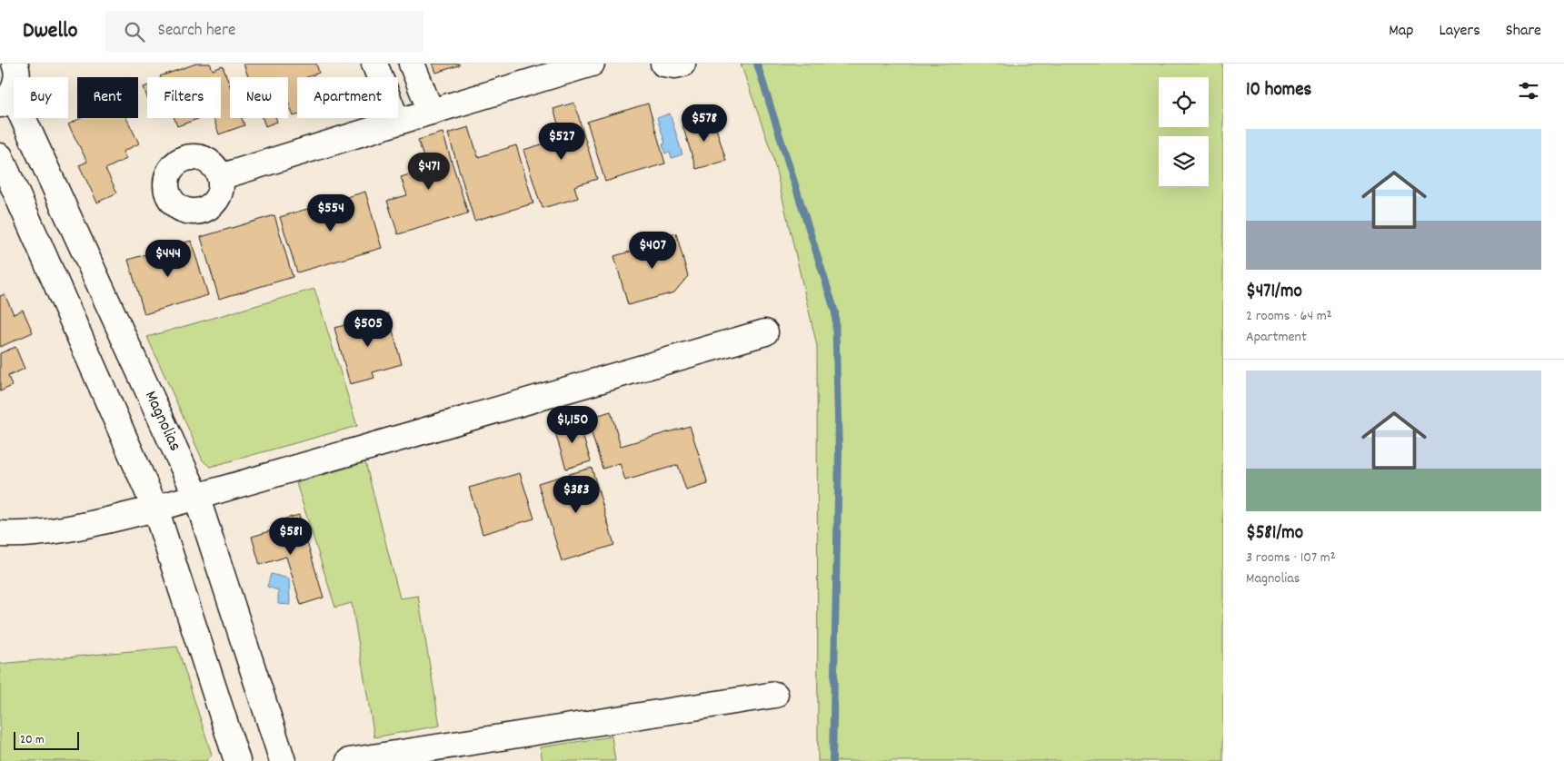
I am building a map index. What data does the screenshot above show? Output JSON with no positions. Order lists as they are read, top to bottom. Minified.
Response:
{"streets":{"street":["Magnolias"]},"scale_bar":"20 m","page":{"header":"Dwello","search":"Search here","nav":["Map","Layers","Share"],"heading":"10 homes","chip":["Buy","Rent","Filters","New","Apartment"],"price":["$578","$527","$471","$554","$407","$444","$505","$1,150","$383","$581"],"list":[{"name":"$471/mo","note":"2 rooms · 64 m² · Apartment"},{"name":"$581/mo","note":"3 rooms · 107 m² · Magnolias"}],"scale":"20 m"}}
